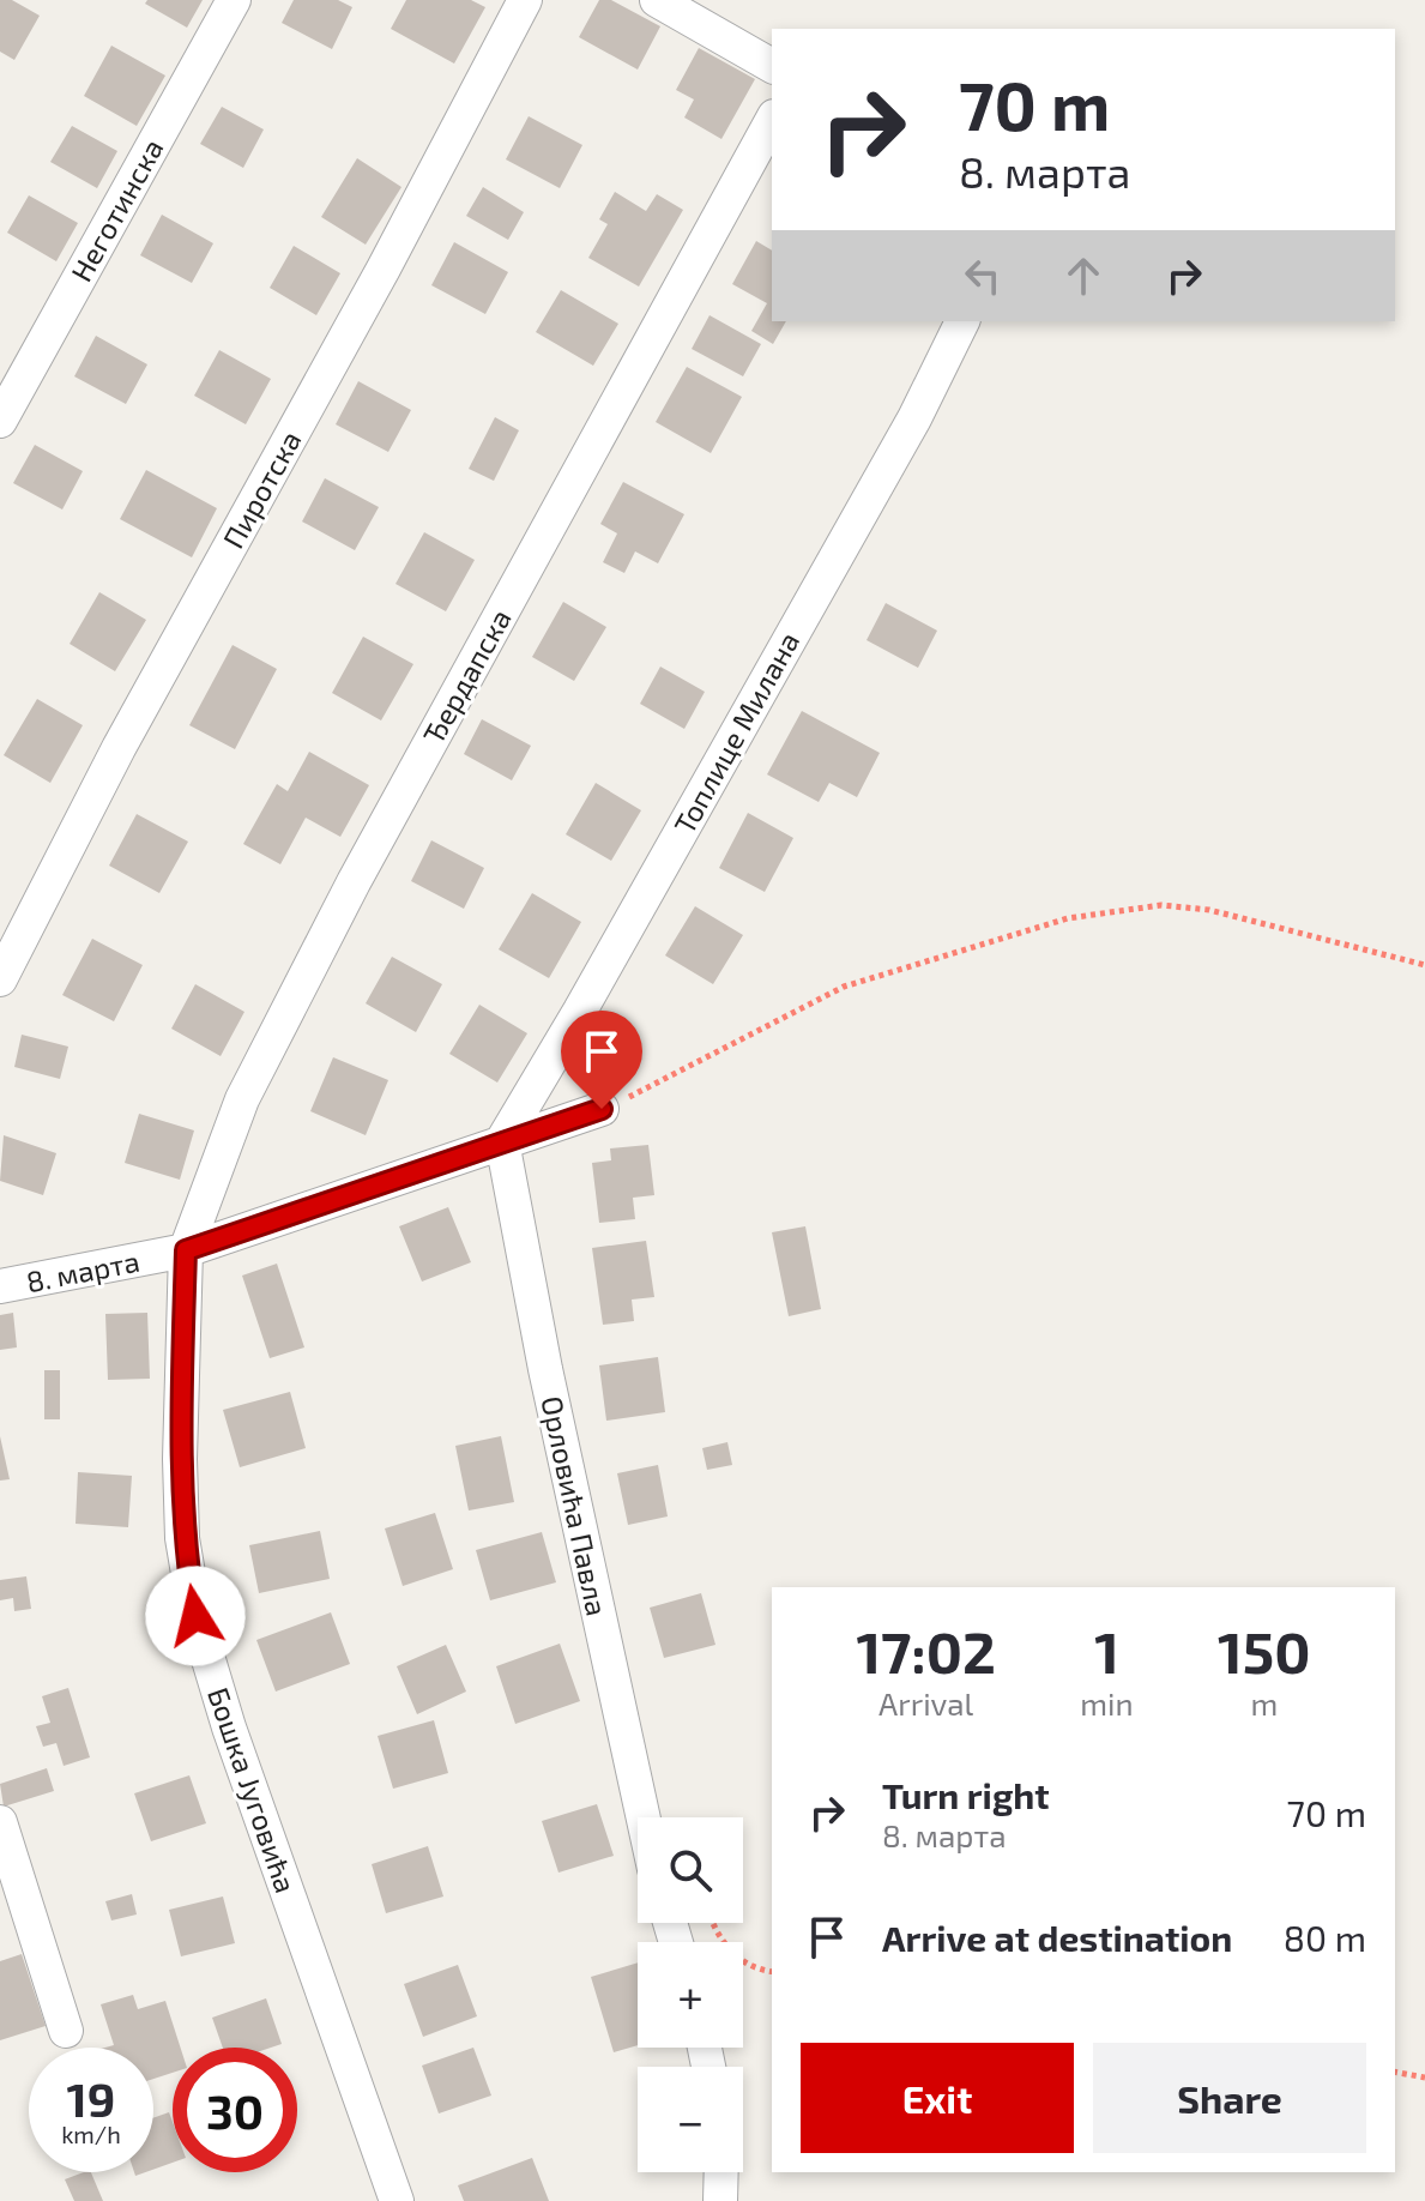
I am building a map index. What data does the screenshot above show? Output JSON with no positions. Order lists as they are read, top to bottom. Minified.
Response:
{"streets":{"street":["Неготинска","Пиротска","Ђердапска","Топлице Милана","8. марта","Орловића Павла","Бошка Југовића"]},"crossings":[["Ђердапска","8. марта"],["Ђердапска","Бошка Југовића"],["Топлице Милана","8. марта"],["Топлице Милана","Орловића Павла"],["8. марта","Орловића Павла"],["8. марта","Бошка Југовића"]],"page":{"turn":["70 m","8. марта"],"eta":["17:02","Arrival","1","min","150","m"],"list":[{"name":"Turn right","note":"8. марта","value":"70 m"},{"name":"Arrive at destination","value":"80 m"}],"map_buttons":["+","−"],"buttons":["Exit","Share"],"speed":"19 km/h","limit":"30"}}
